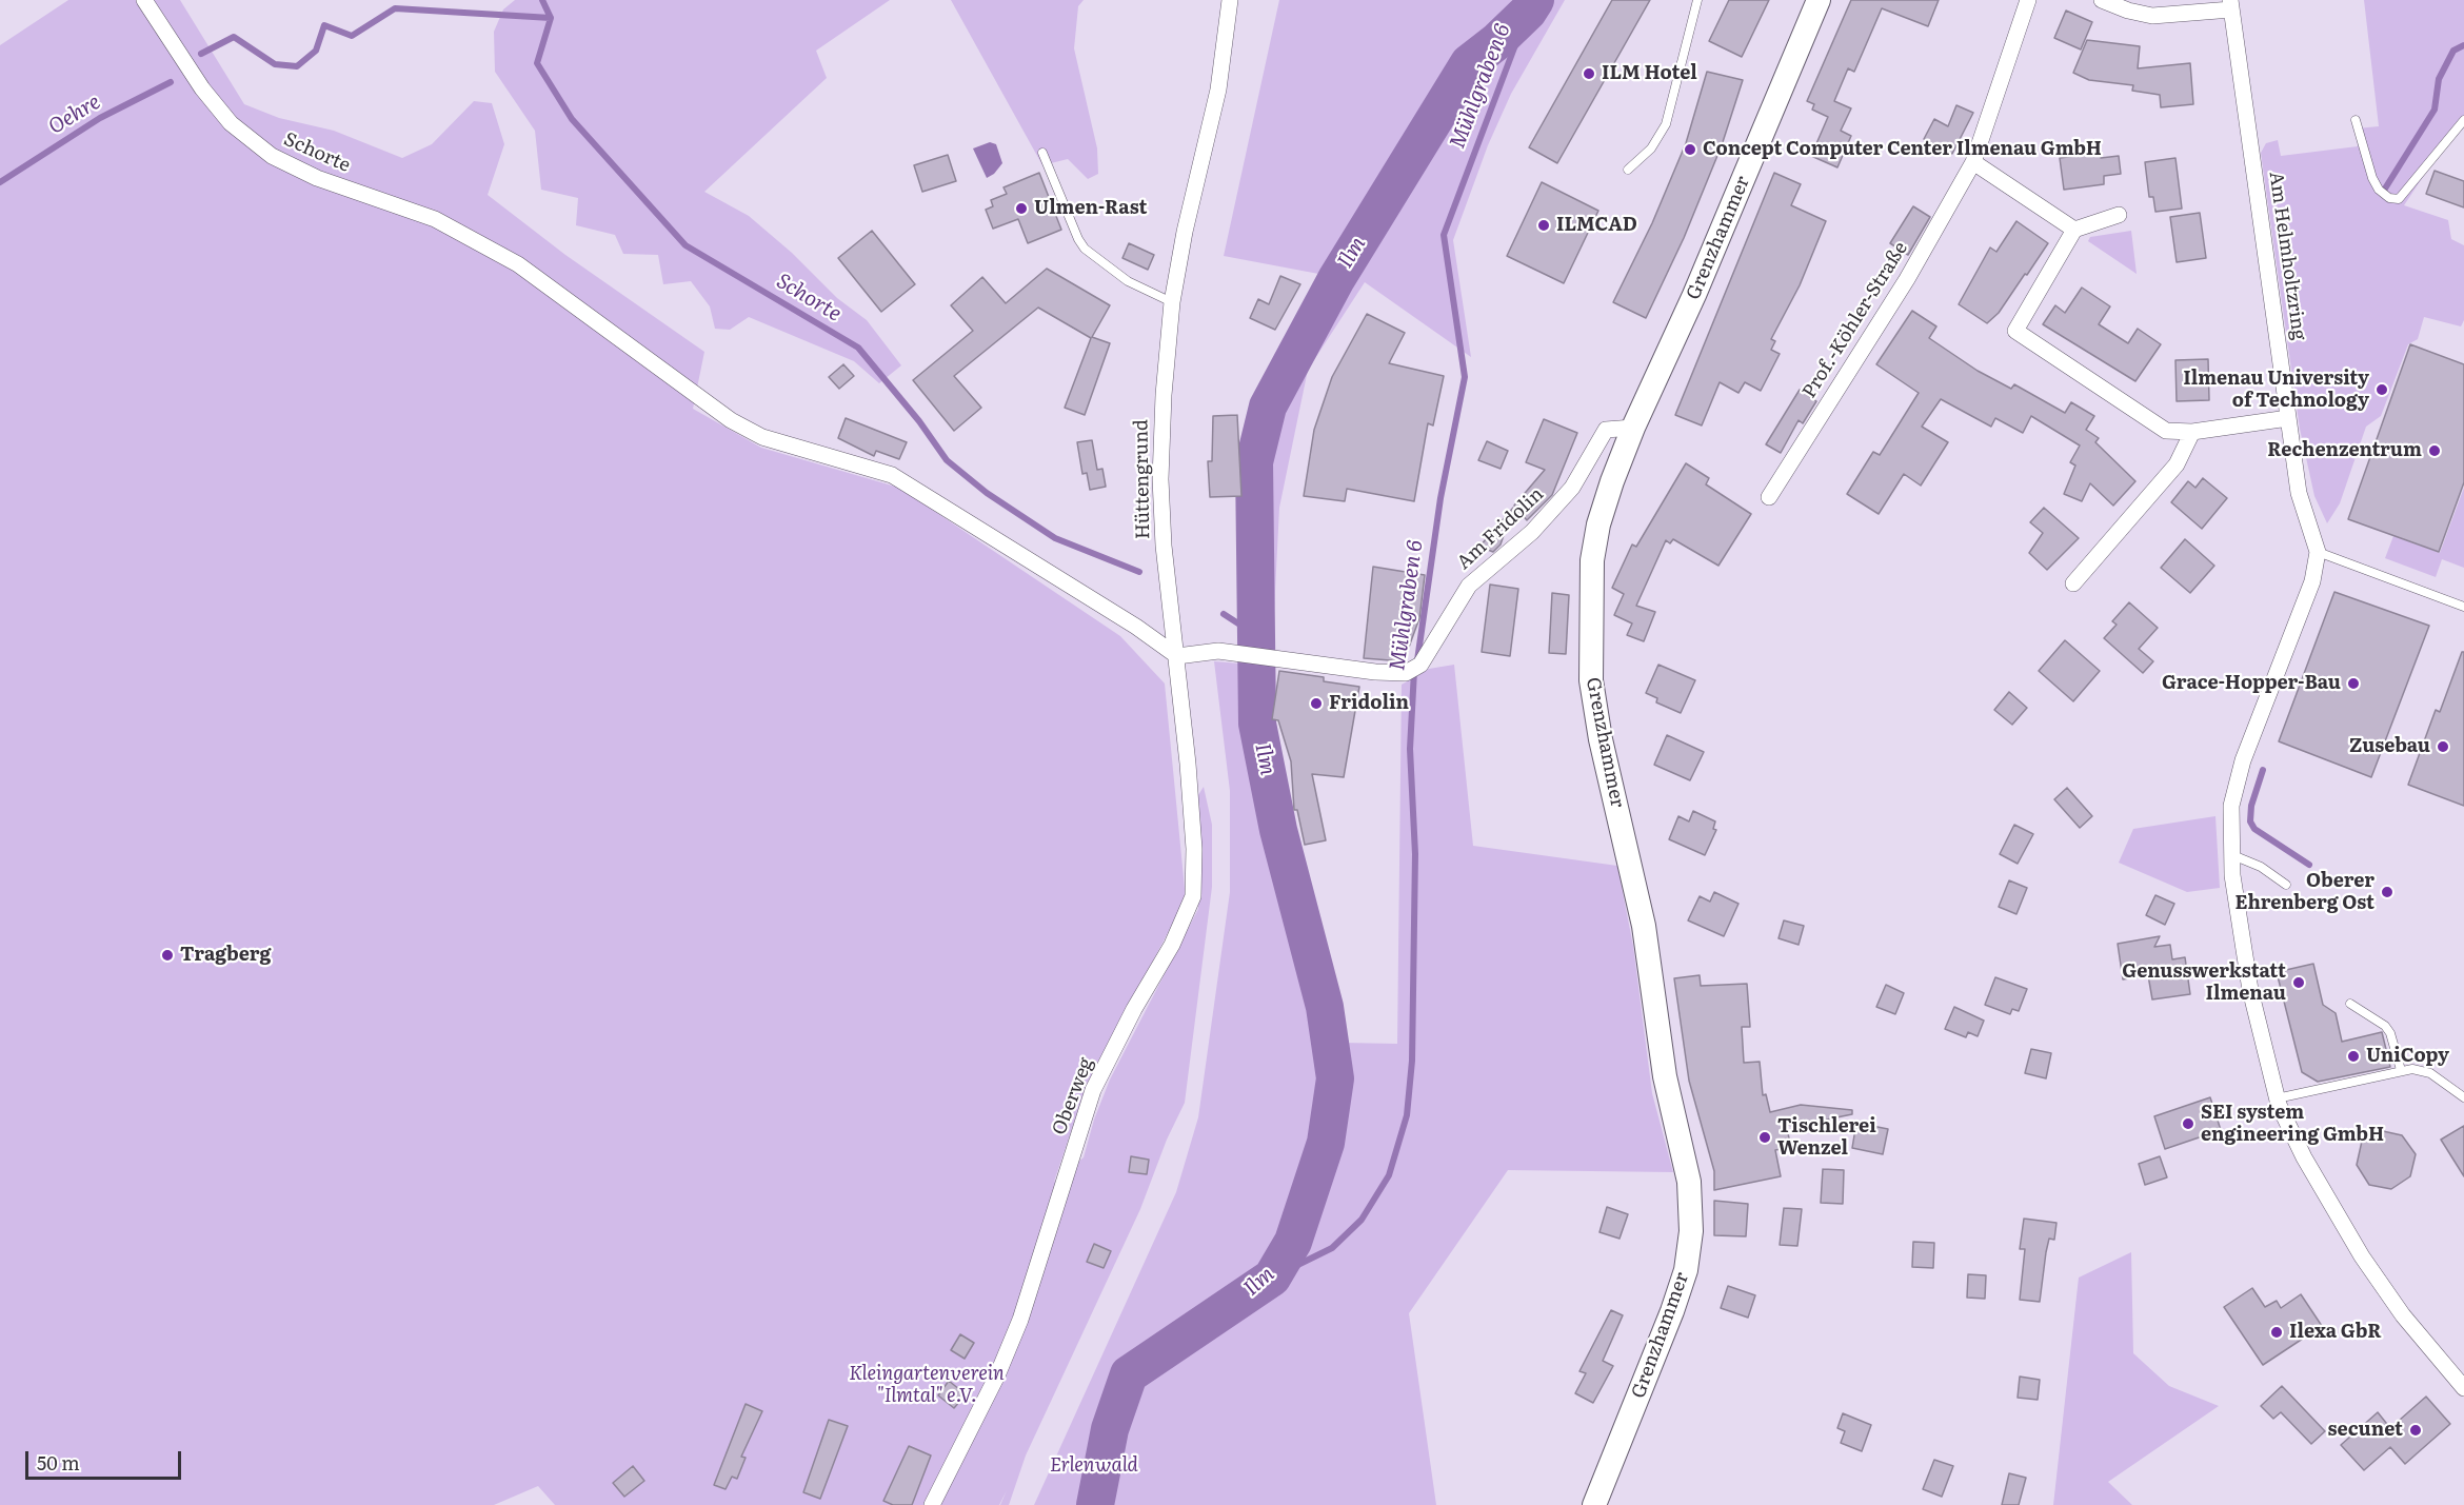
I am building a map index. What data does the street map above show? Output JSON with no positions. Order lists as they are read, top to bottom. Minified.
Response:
{"streets":{"main road":["Grenzhammer"],"street":["Schorte","Am Helmholtzring","Prof.-Köhler-Straße","Hüttengrund","Am Fridolin","Oberweg"]},"crossings":[["Schorte","Hüttengrund"],["Schorte","Am Fridolin"],["Schorte","Oberweg"],["Grenzhammer","Am Fridolin"],["Hüttengrund","Am Fridolin"],["Hüttengrund","Oberweg"],["Am Fridolin","Oberweg"]],"water":["Mühlgraben 6","Oehre","Ilm","Schorte"],"parks":["Kleingartenverein \"Ilmtal\" e.V.","Erlenwald"],"places":["ILM Hotel","Concept Computer Center Ilmenau GmbH","Ulmen-Rast","ILMCAD","Ilmenau University of Technology","Rechenzentrum","Grace-Hopper-Bau","Fridolin","Zusebau","Oberer Ehrenberg Ost","Tragberg","Genusswerkstatt Ilmenau","UniCopy","SEI system engineering GmbH","Tischlerei Wenzel","Ilexa GbR","secunet"],"scale_bar":"50 m"}
